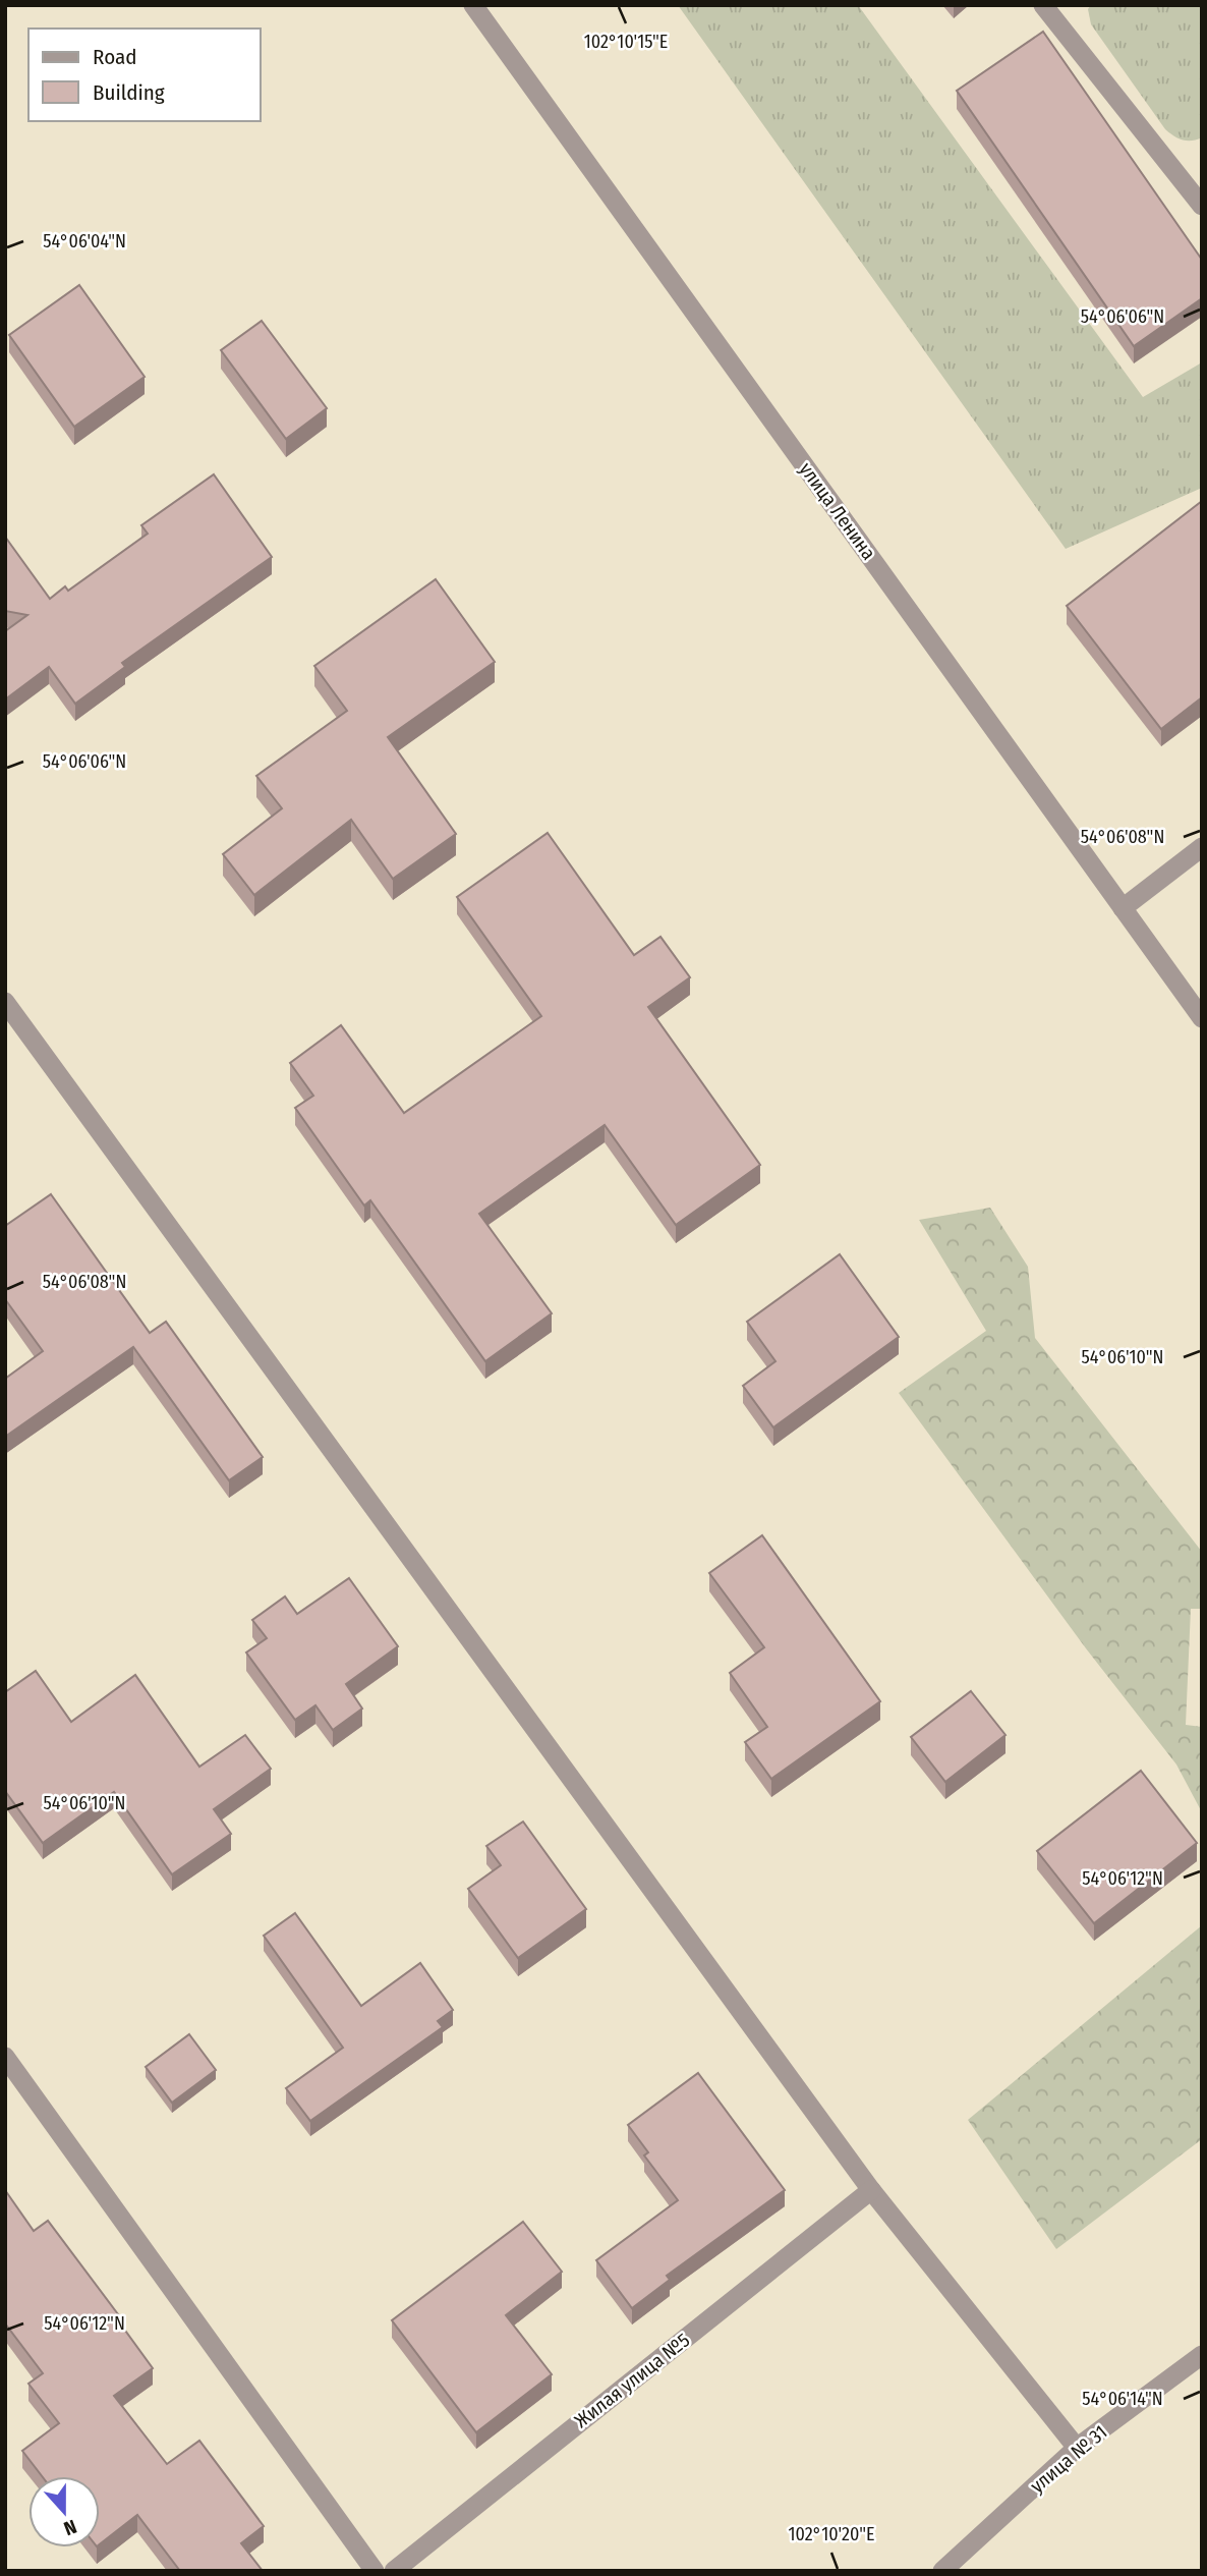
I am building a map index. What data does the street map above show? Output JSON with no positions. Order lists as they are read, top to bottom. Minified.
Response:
{"streets":{"street":["улица Ленина","Жилая улица №5","улица № 31"]},"legend":["Road","Building"],"north":"bottom","coordinates":["102°10'15\"E","54°06'04\"N","54°06'06\"N","54°06'08\"N","54°06'10\"N","54°06'12\"N","54°06'14\"N","102°10'20\"E"]}
